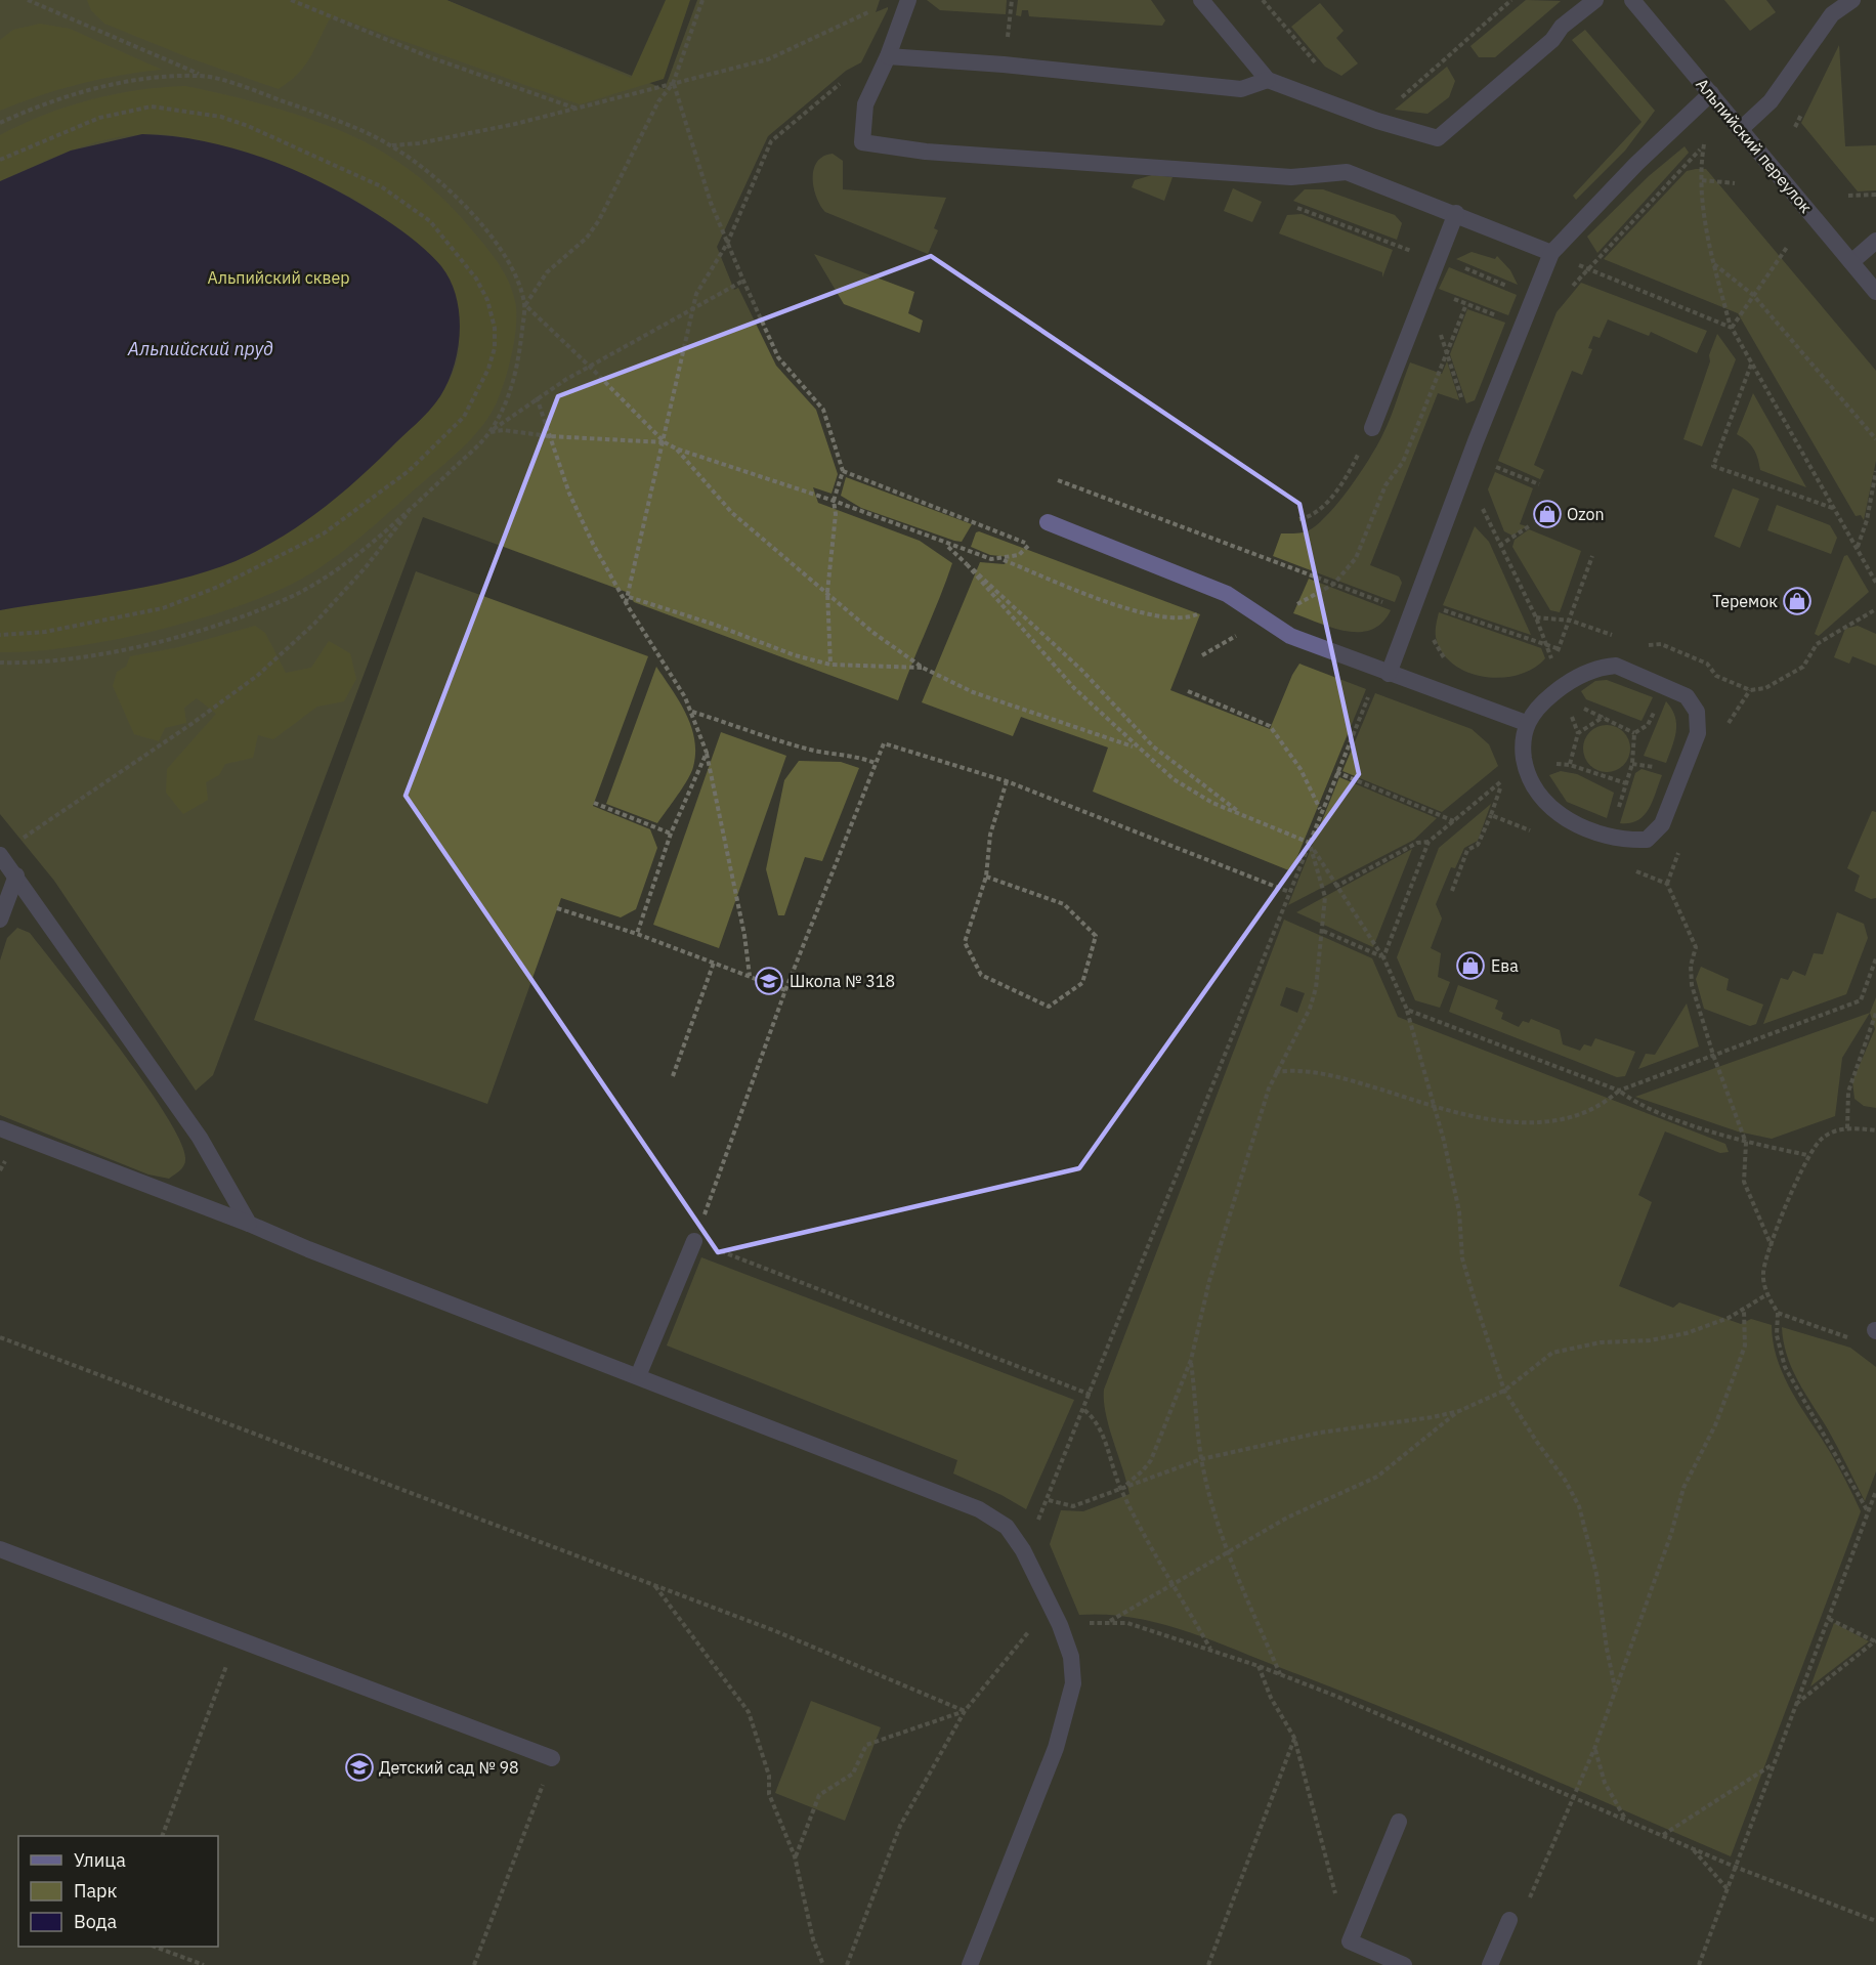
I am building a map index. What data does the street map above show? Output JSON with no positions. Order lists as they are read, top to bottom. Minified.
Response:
{"streets":{"street":["Альпийский переулок"]},"water":["Альпийский пруд"],"parks":["Альпийский сквер"],"places":{"shop":["Ozon","Теремок","Ева"],"school or university":["Школа № 318","Детский сад № 98"]},"legend":["Улица","Парк","Вода"]}
